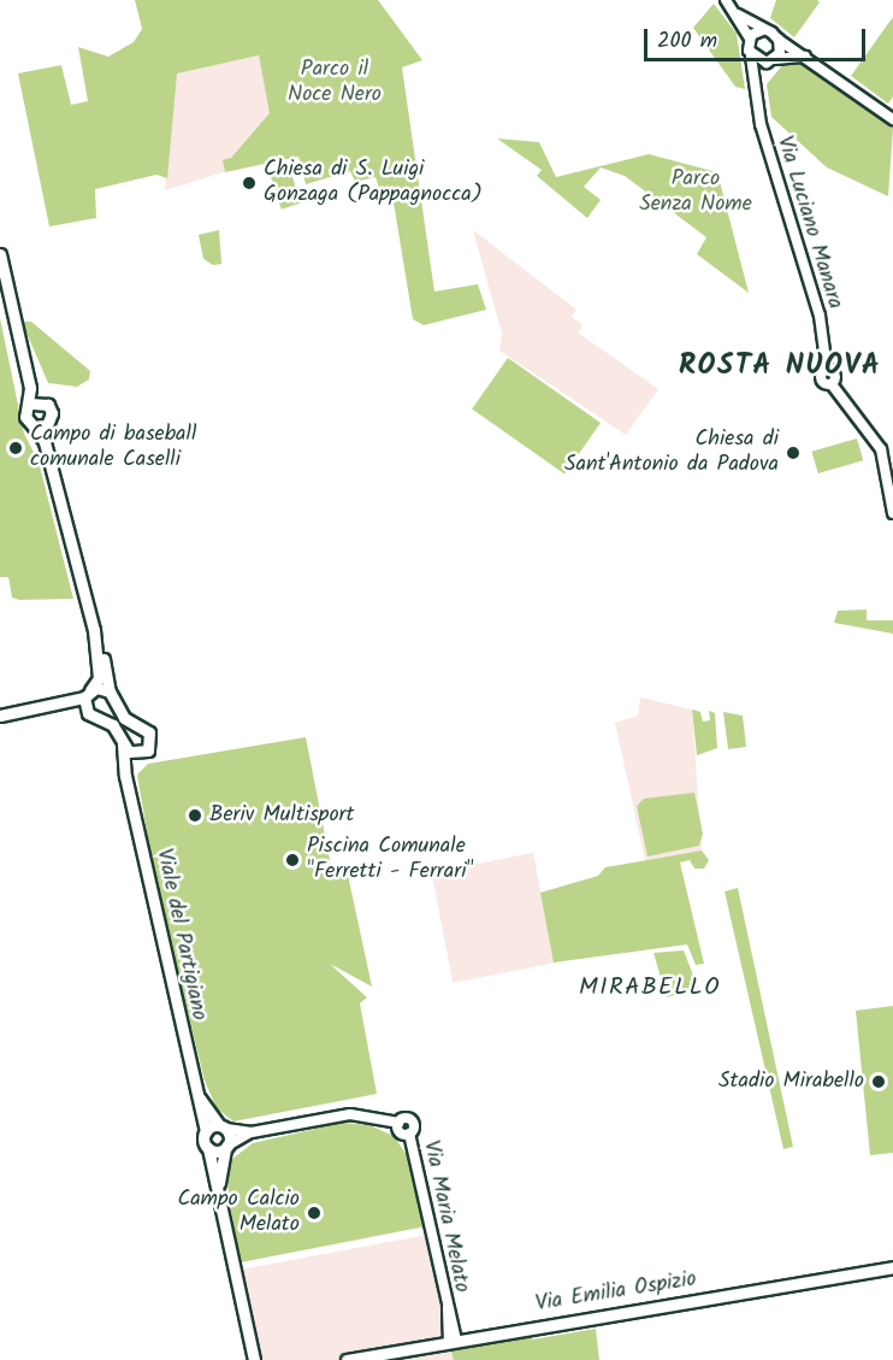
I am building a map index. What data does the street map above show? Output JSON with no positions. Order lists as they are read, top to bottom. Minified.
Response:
{"streets":{"main road":["Viale del Partigiano","Via Emilia Ospizio"],"street":["Via Luciano Manara","Via Maria Melato"]},"crossings":[["Via Maria Melato","Via Emilia Ospizio"]],"districts":["ROSTA NUOVA","MIRABELLO"],"parks":["Parco il Noce Nero","Parco Senza Nome"],"places":["Chiesa di S. Luigi Gonzaga (Pappagnocca)","Campo di baseball comunale Caselli","Chiesa di Sant'Antonio da Padova","Beriv Multisport","Piscina Comunale \"Ferretti - Ferrari\"","Stadio Mirabello","Campo Calcio Melato"],"scale_bar":"200 m"}
